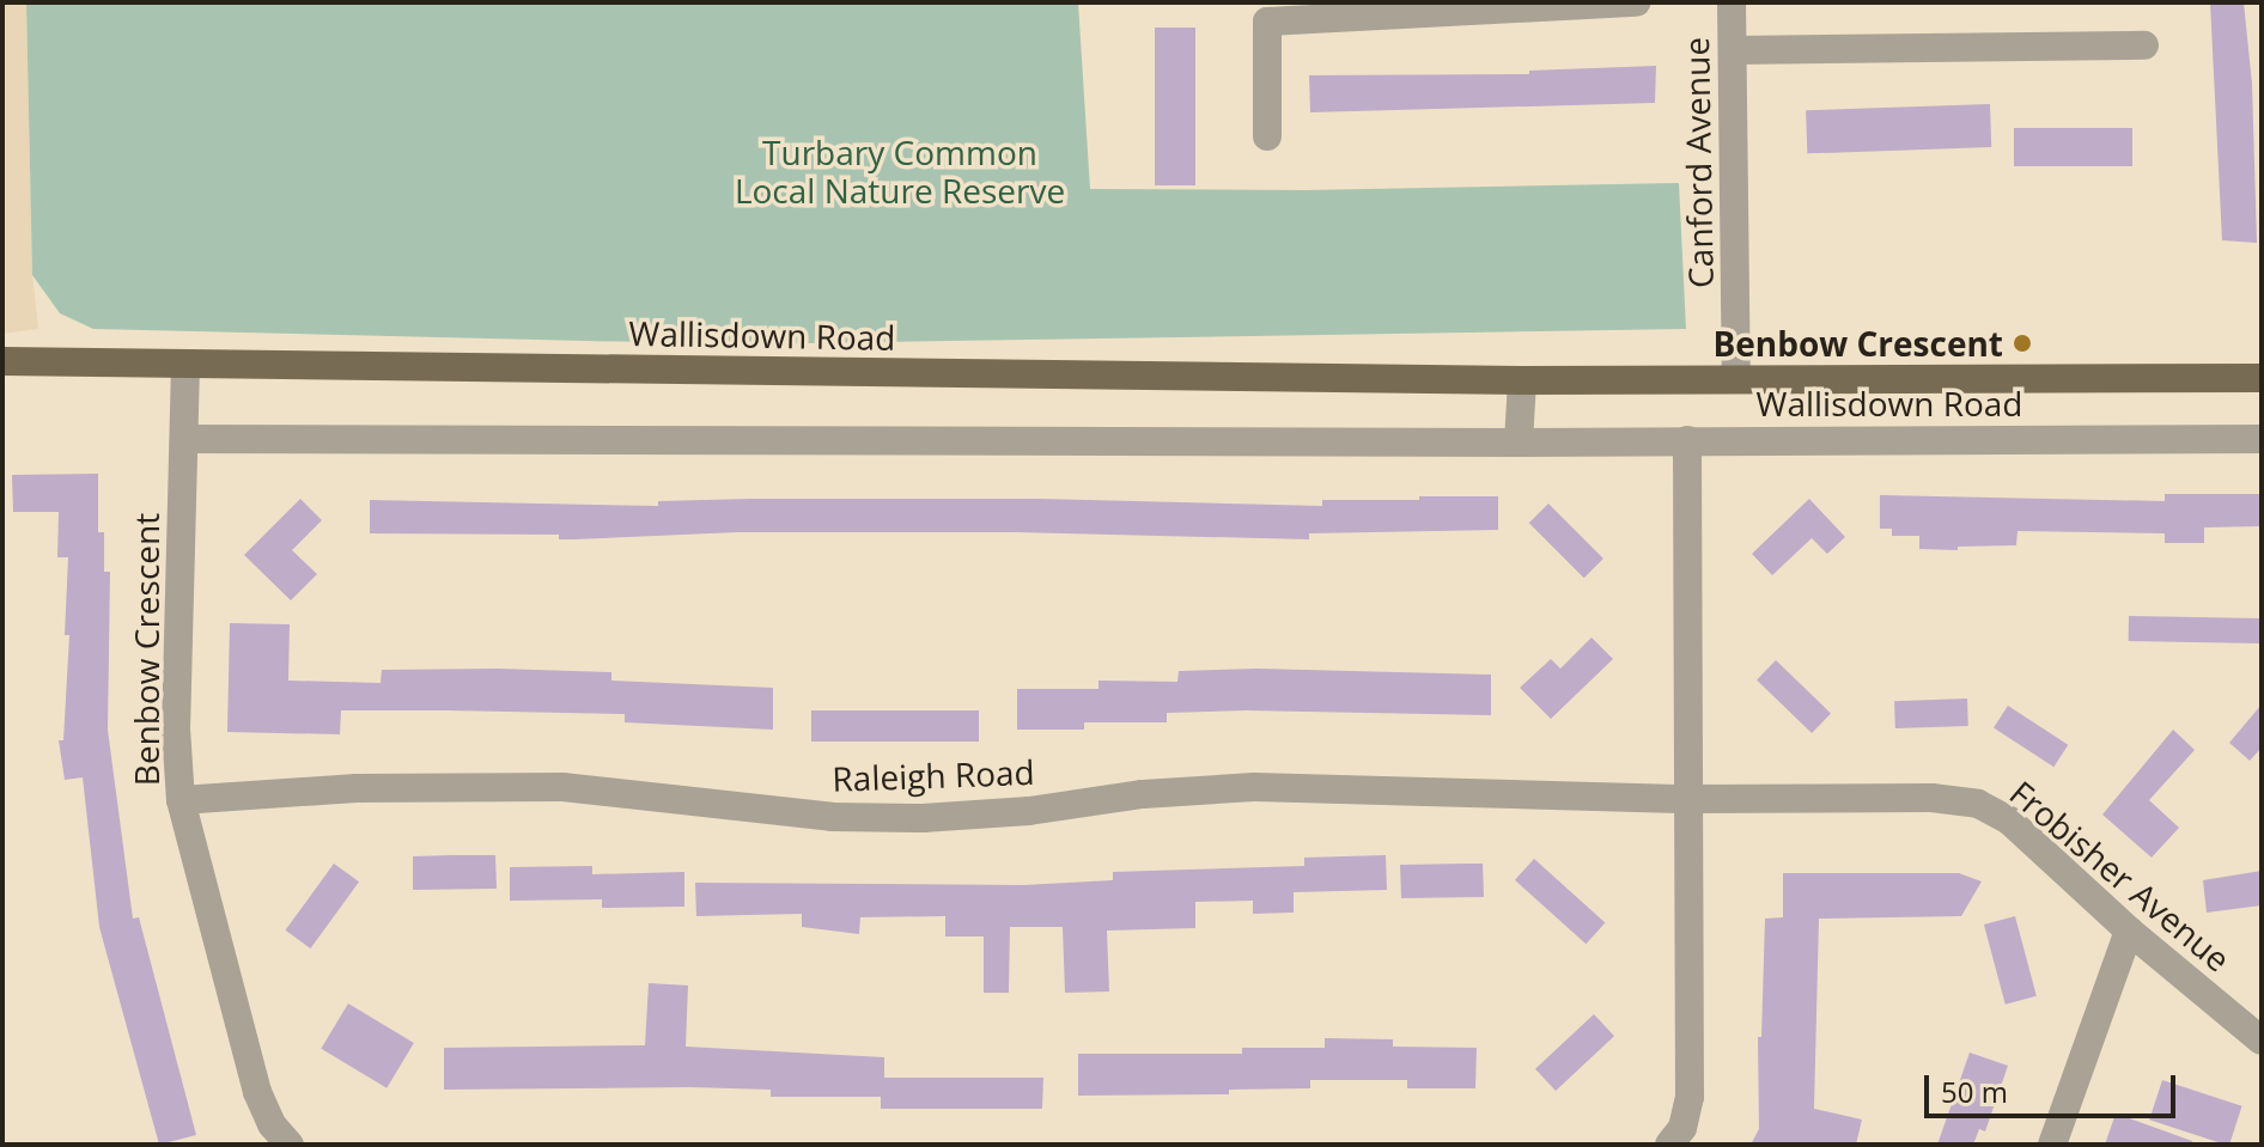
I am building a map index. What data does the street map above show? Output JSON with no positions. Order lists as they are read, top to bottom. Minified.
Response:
{"streets":{"main road":["Wallisdown Road"],"street":["Canford Avenue","Benbow Crescent","Raleigh Road","Frobisher Avenue"]},"crossings":[["Canford Avenue","Wallisdown Road"],["Wallisdown Road","Benbow Crescent"],["Benbow Crescent","Raleigh Road"],["Raleigh Road","Frobisher Avenue"]],"parks":["Turbary Common Local Nature Reserve"],"places":["Benbow Crescent"],"scale_bar":"50 m"}
